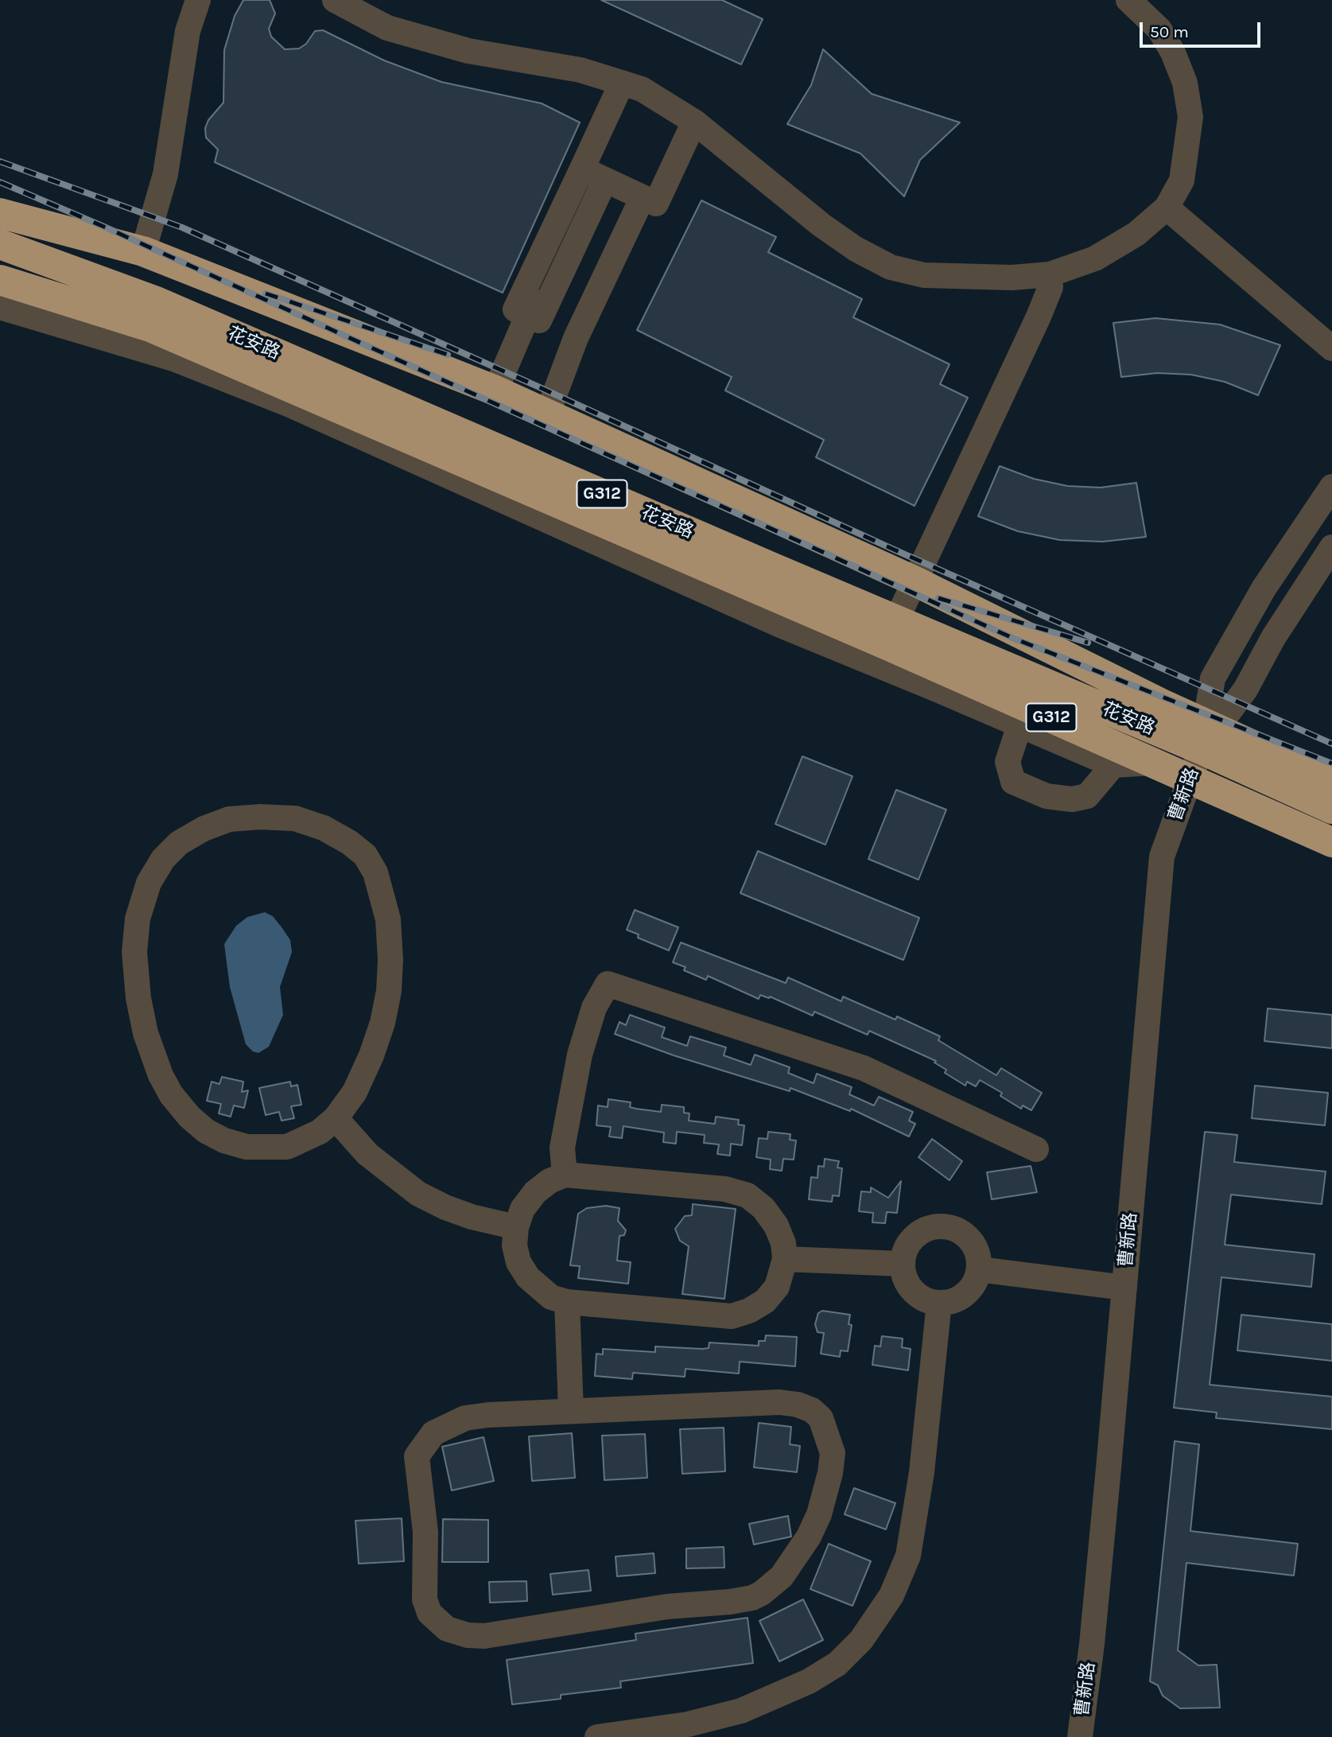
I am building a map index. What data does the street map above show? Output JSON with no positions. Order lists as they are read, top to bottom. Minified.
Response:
{"streets":{"highway":["花安路","G312"],"street":["曹新路"]},"crossings":[["花安路","曹新路"]],"scale_bar":"50 m"}
